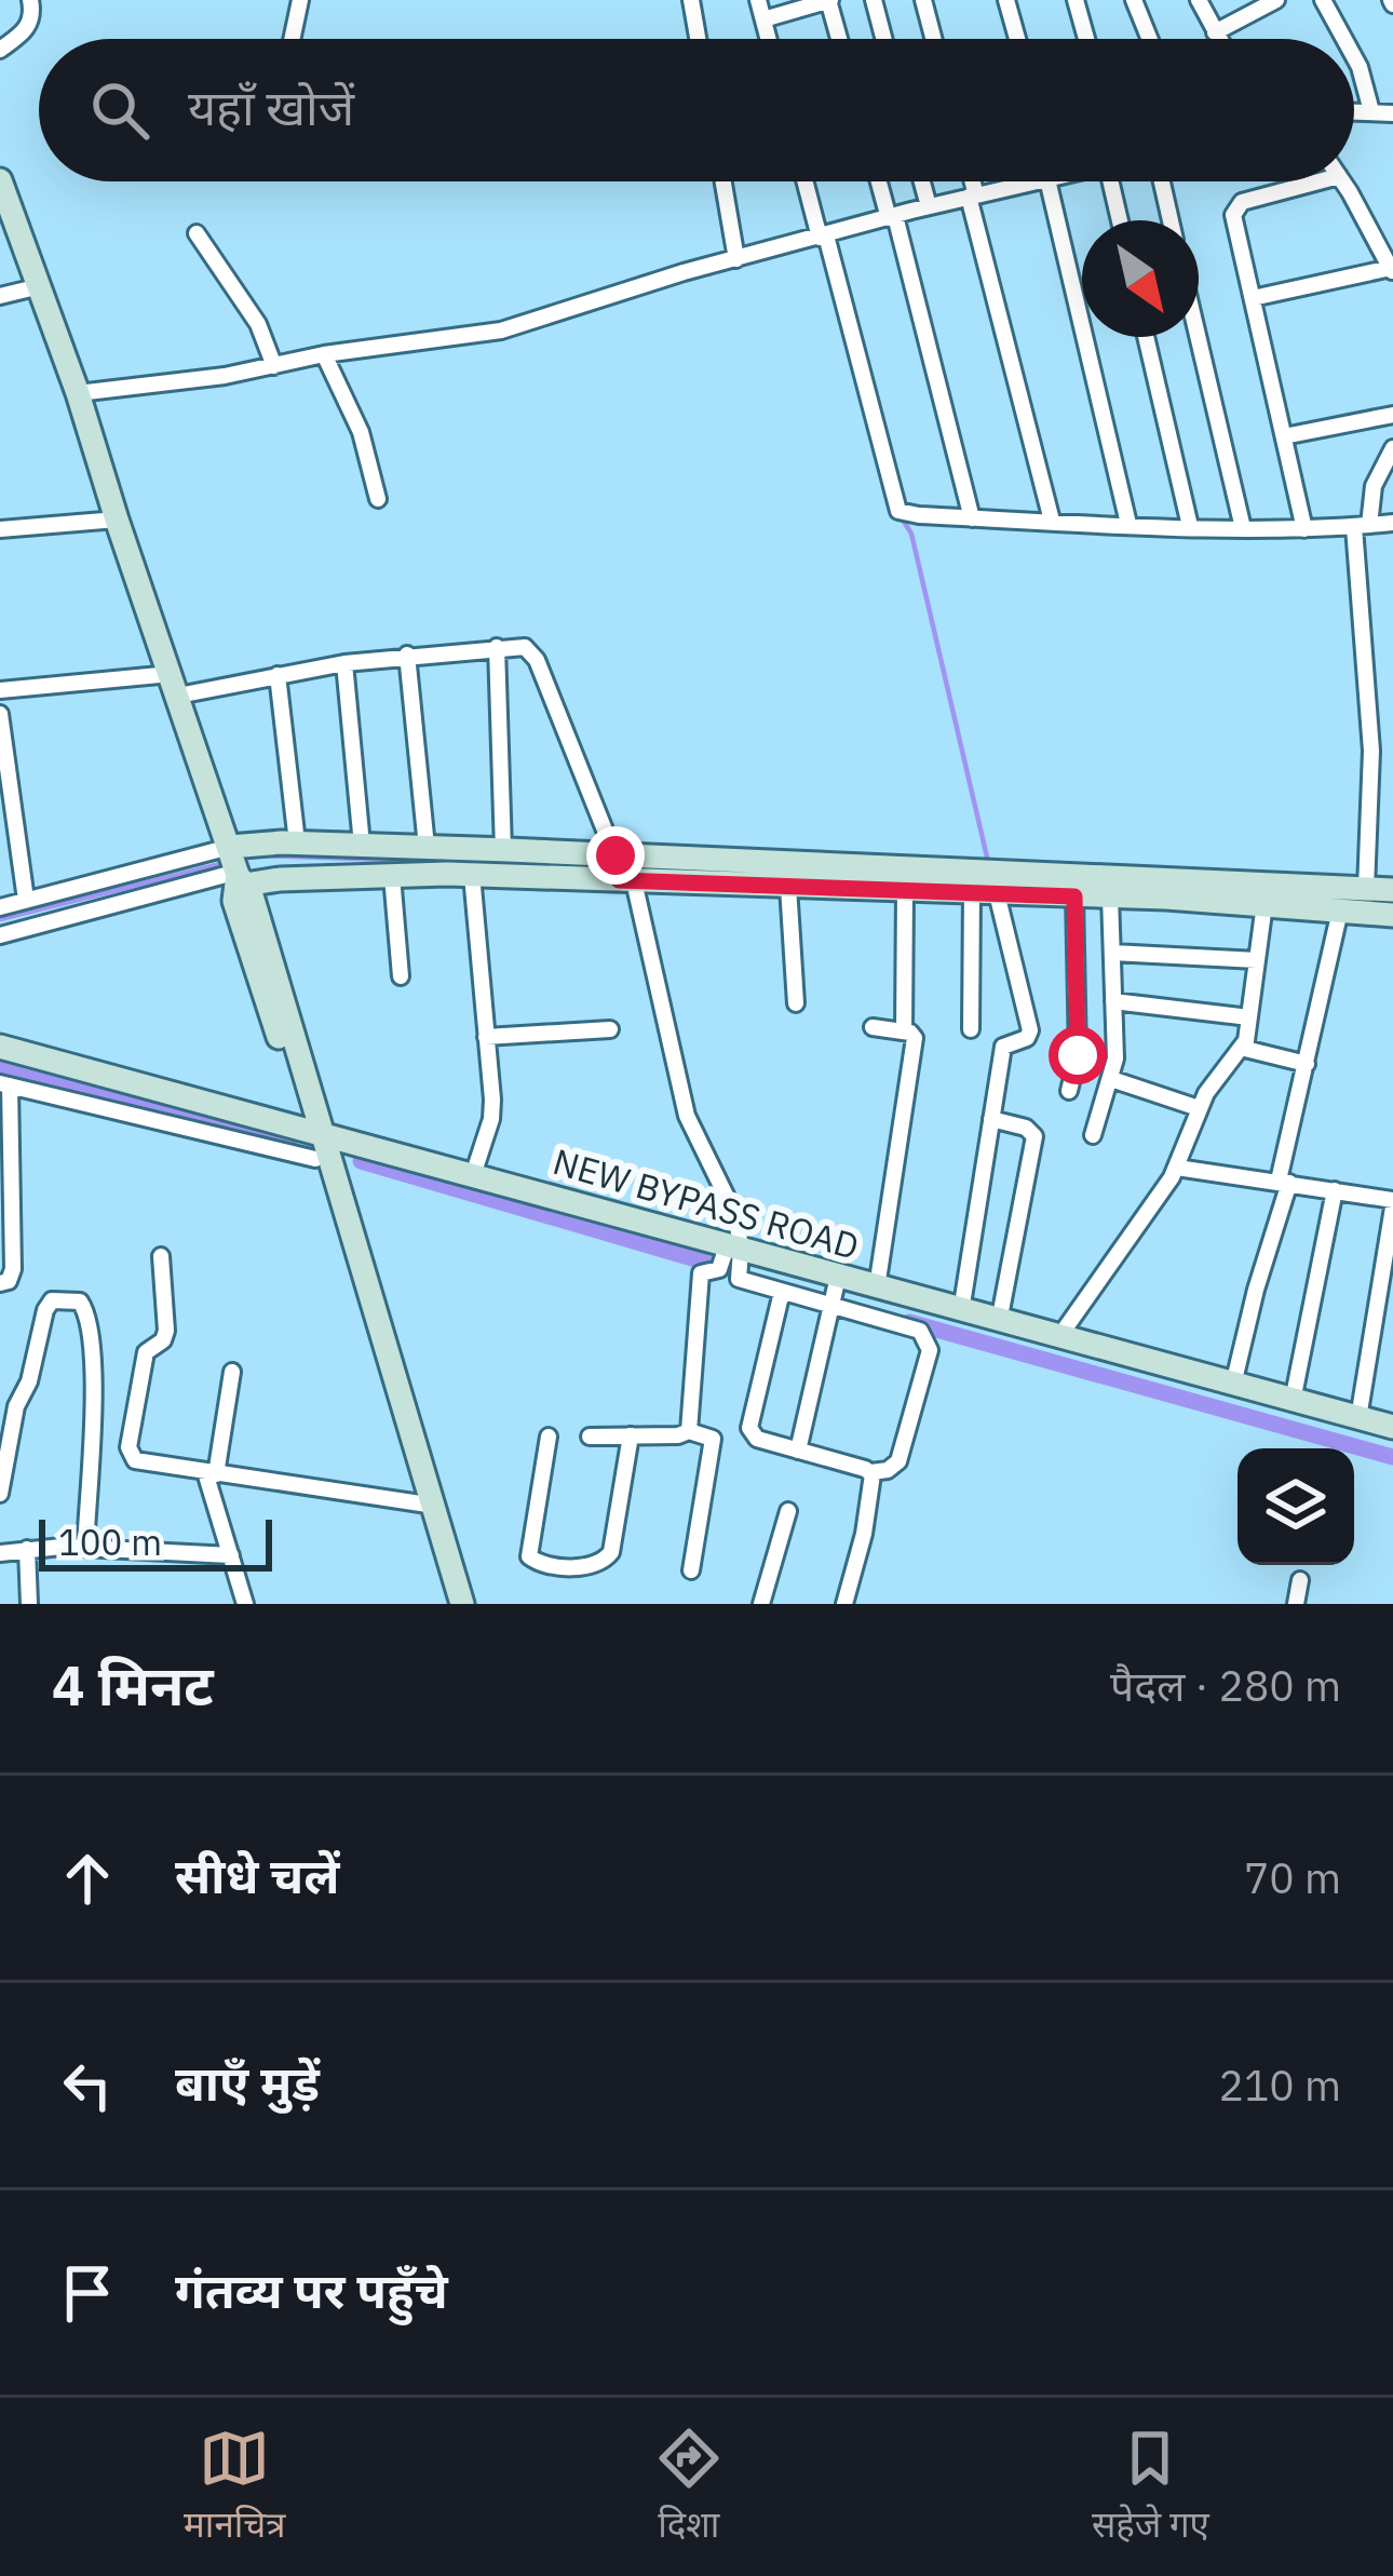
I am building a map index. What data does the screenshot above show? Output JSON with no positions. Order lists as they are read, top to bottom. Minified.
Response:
{"streets":{"street":["NEW BYPASS ROAD"]},"scale_bar":"100 m","north":"bottom right","page":{"search":"यहाँ खोजें","scale":"100 m","heading":["4 मिनट","पैदल · 280 m"],"list":[["सीधे चलें","70 m"],["बाएँ मुड़ें","210 m"],"गंतव्य पर पहुँचे"],"nav":["मानचित्र","दिशा","सहेजे गए"]}}
